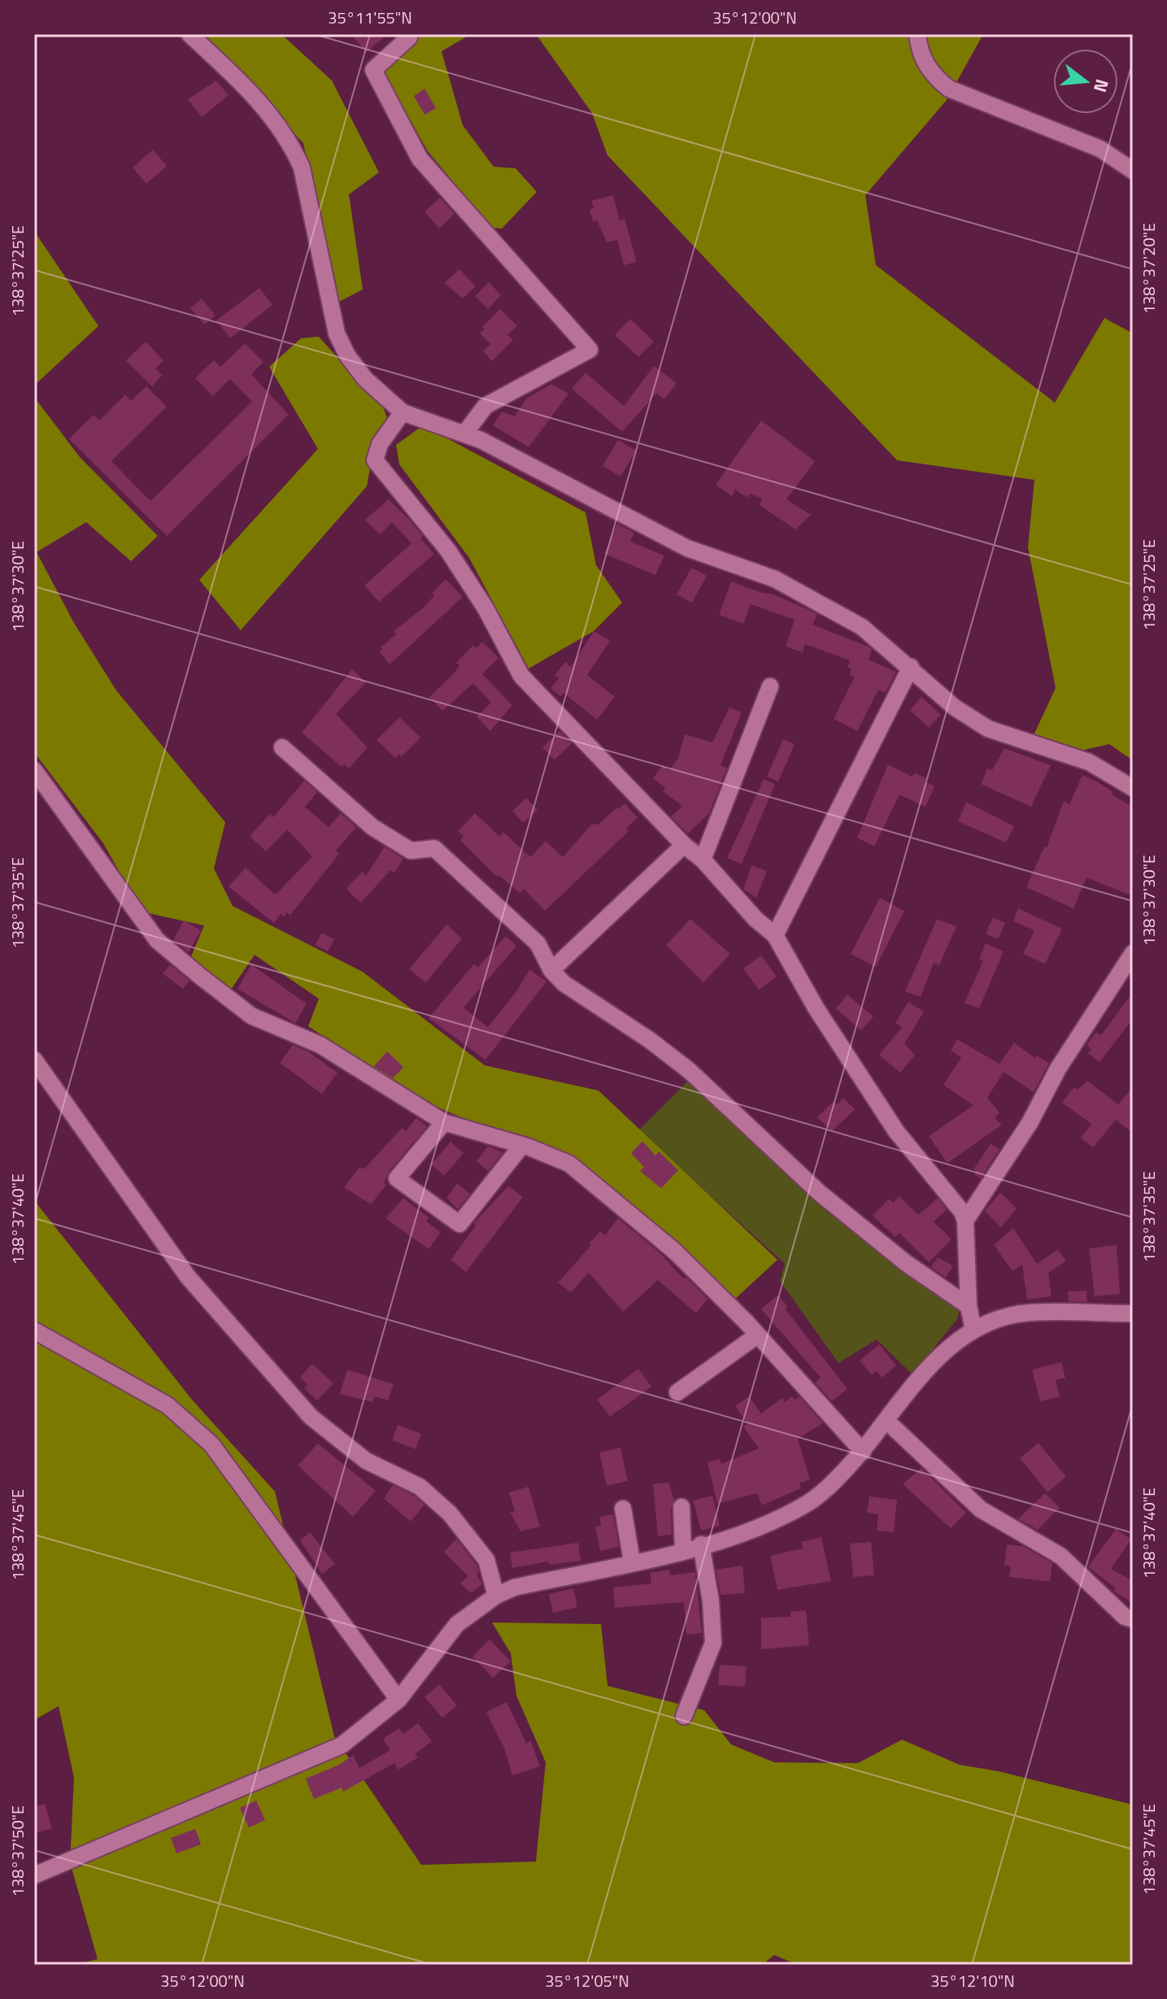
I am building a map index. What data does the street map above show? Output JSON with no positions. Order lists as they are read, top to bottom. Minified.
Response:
{"north":"right","coordinates":["35°11'55\"N","35°12'00\"N","138°37'20\"E","138°37'25\"E","138°37'30\"E","138°37'35\"E","138°37'40\"E","138°37'45\"E","138°37'50\"E","35°12'05\"N","35°12'10\"N"]}
